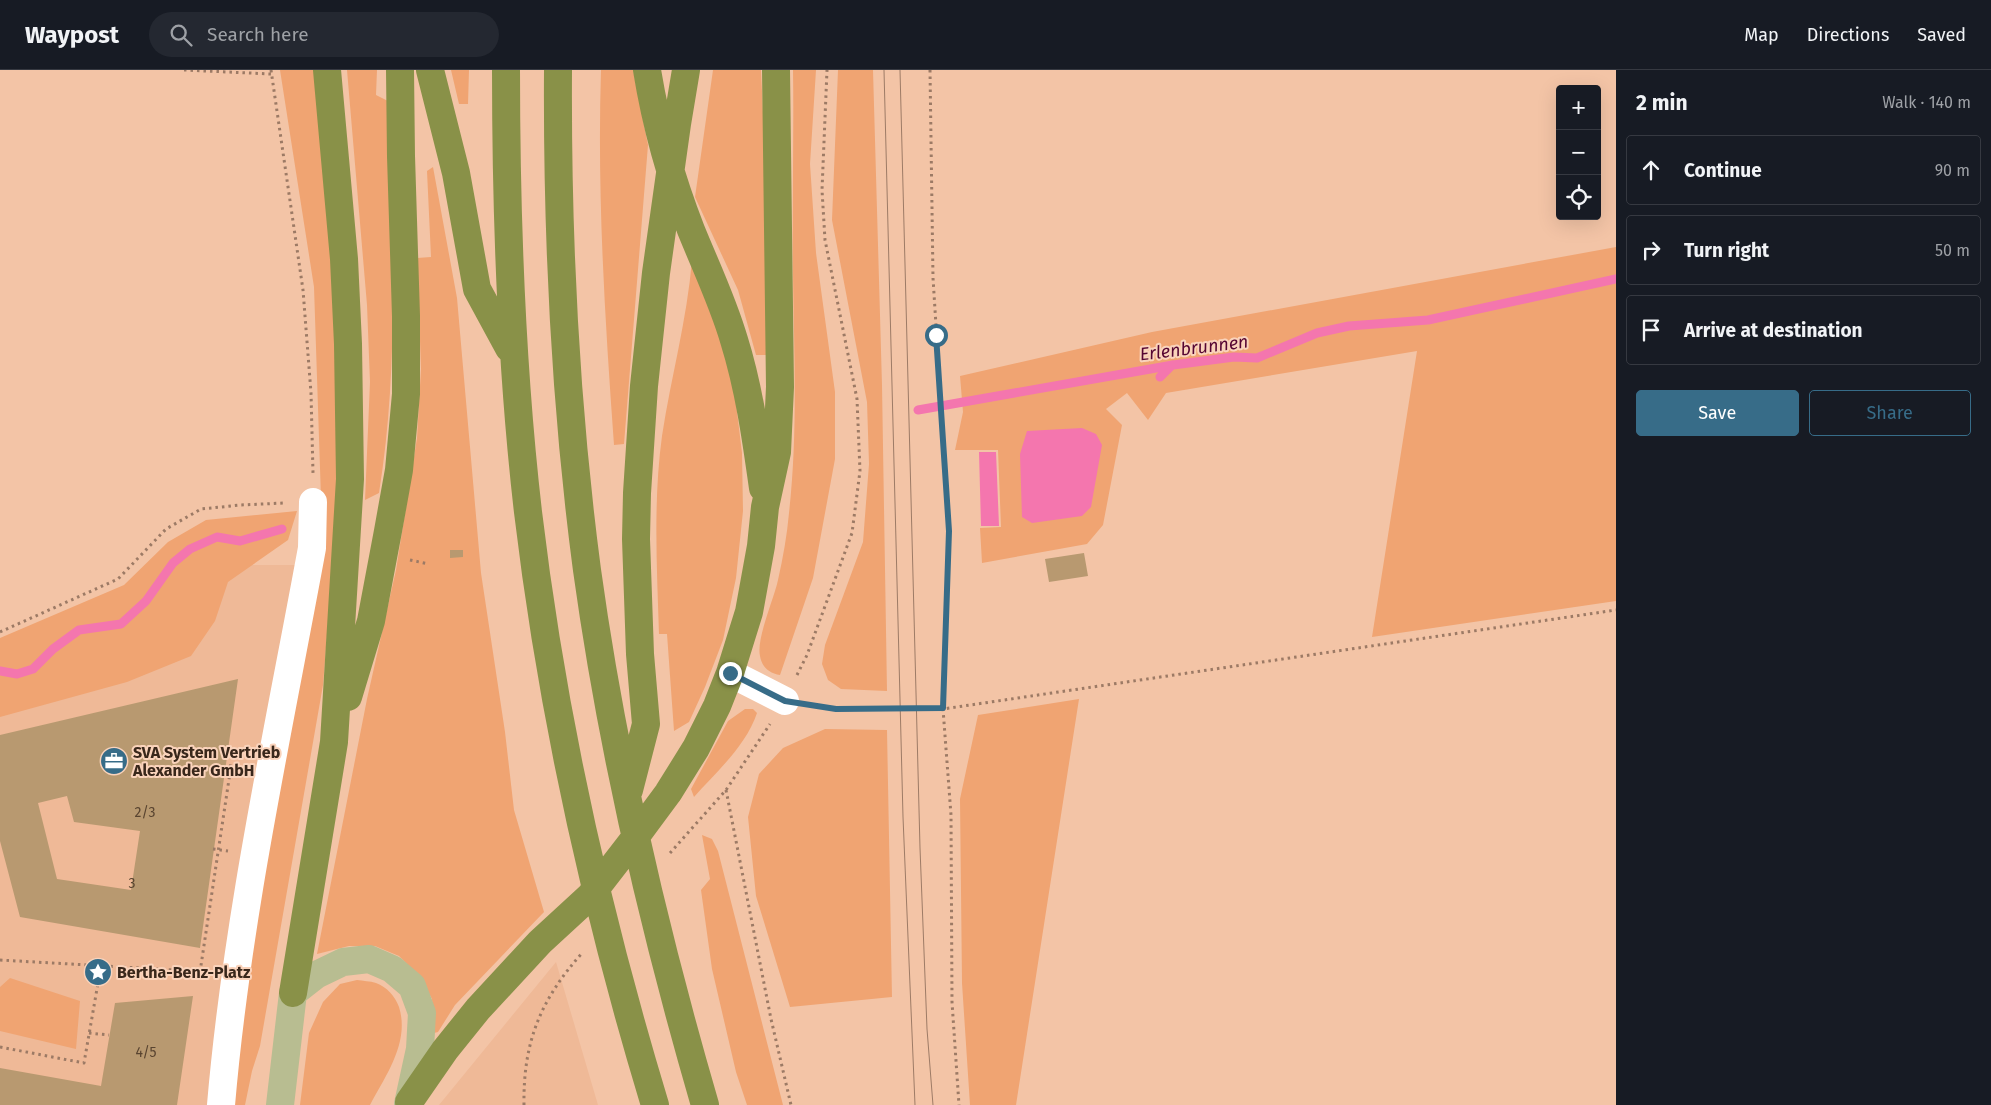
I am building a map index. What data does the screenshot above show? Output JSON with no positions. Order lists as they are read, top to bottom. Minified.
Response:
{"water":["Erlenbrunnen"],"places":{"office":["SVA System Vertrieb Alexander GmbH"],"place":["Bertha-Benz-Platz"]},"house_numbers":["2/3","3","4/5"],"page":{"header":"Waypost","search":"Search here","nav":["Map","Directions","Saved"],"heading":["2 min","Walk · 140 m"],"map_buttons":["+","−"],"list":[["Continue","90 m"],["Turn right","50 m"],"Arrive at destination"],"buttons":["Save","Share"]}}
